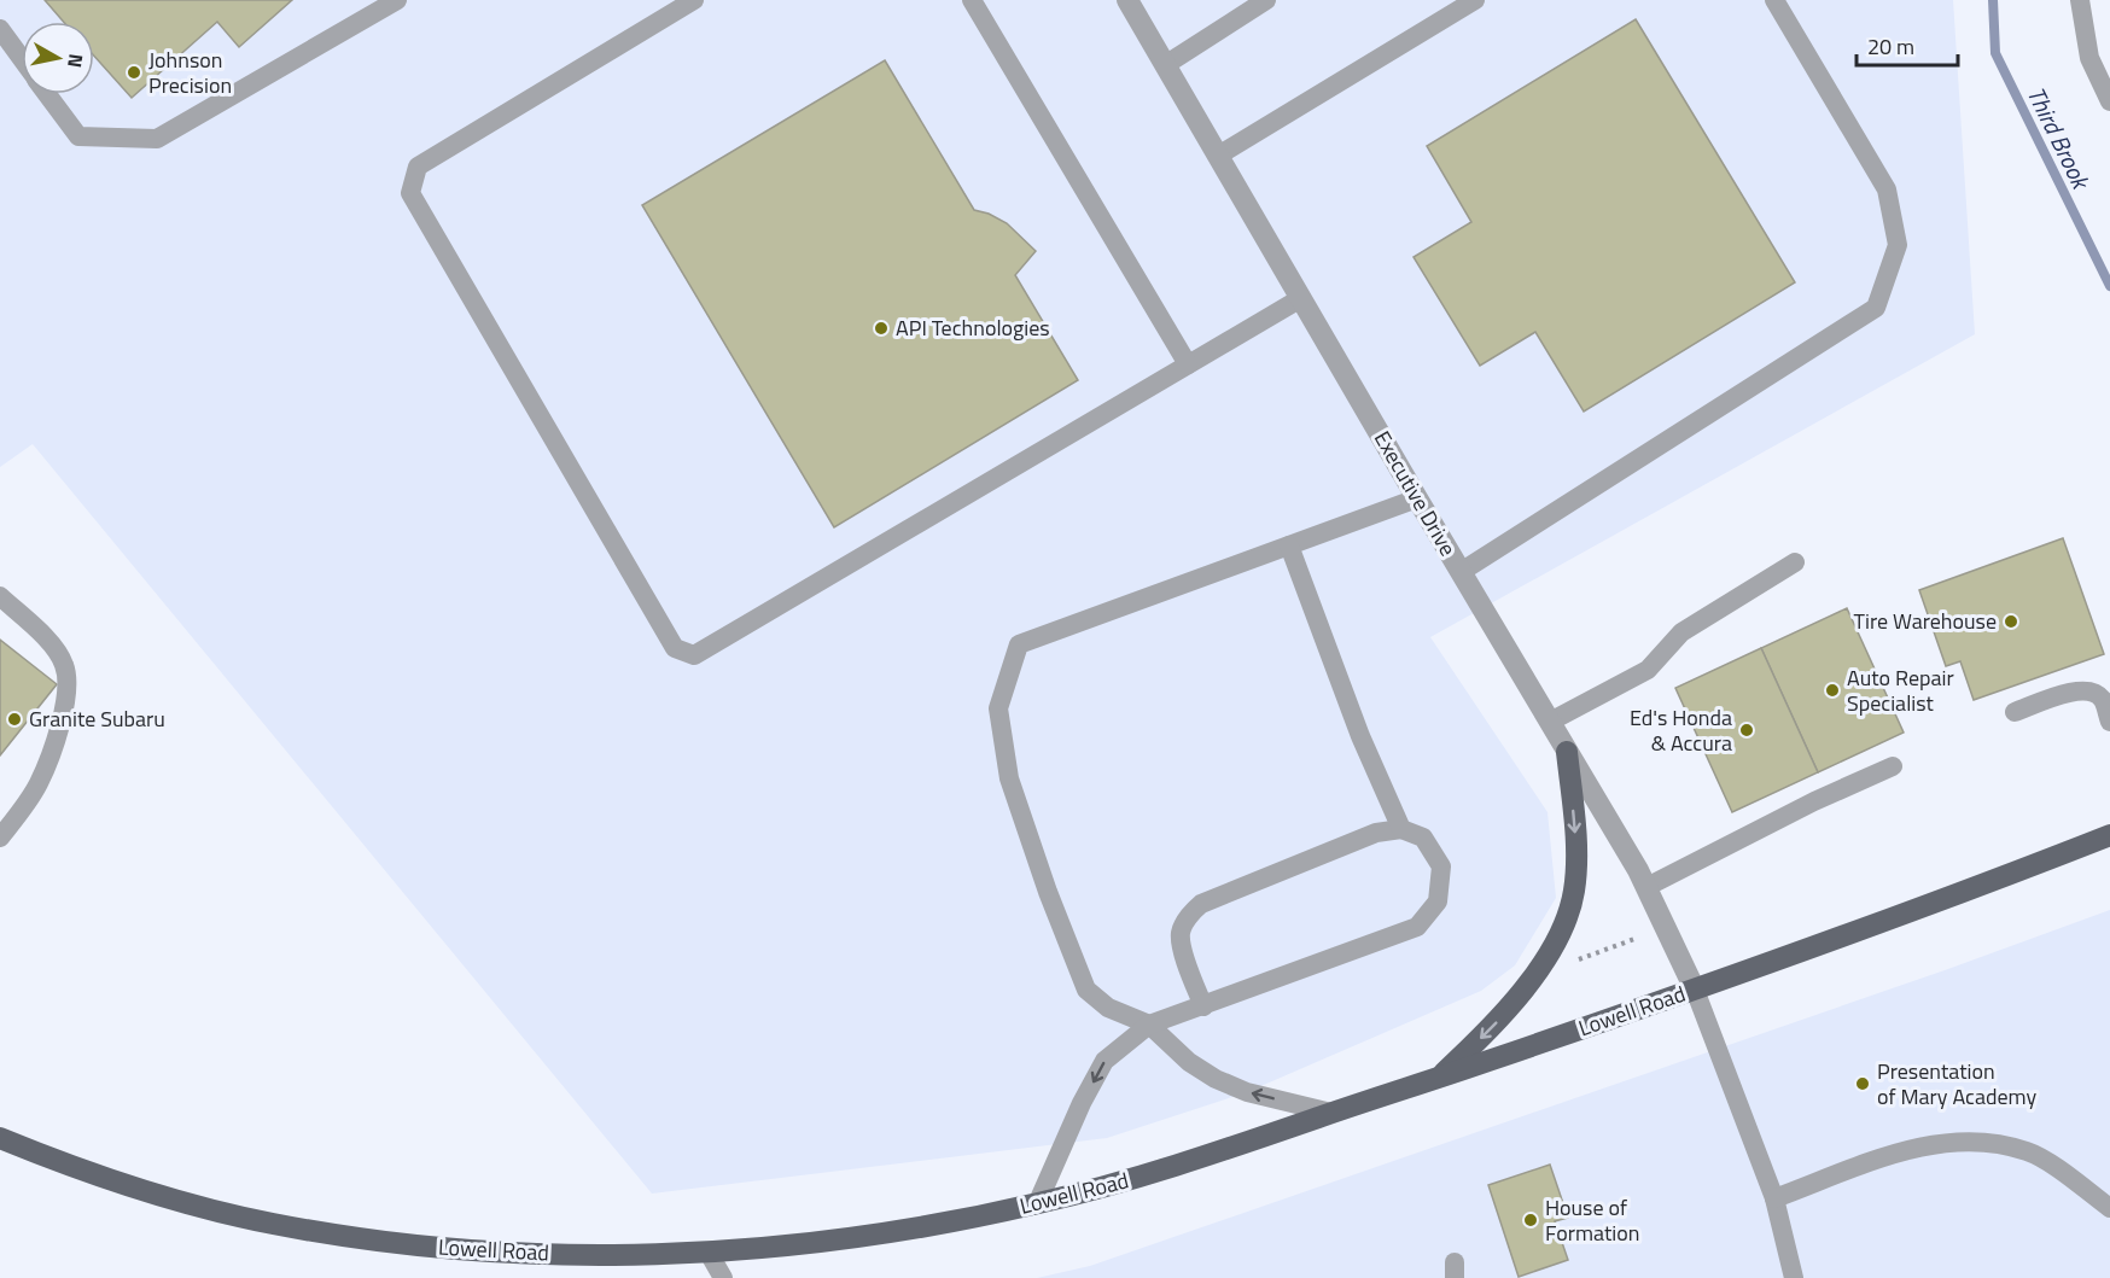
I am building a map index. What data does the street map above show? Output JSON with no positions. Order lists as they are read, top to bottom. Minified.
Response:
{"streets":{"main road":["Lowell Road"],"street":["Executive Drive"]},"crossings":[["Executive Drive","Lowell Road"]],"water":["Third Brook"],"places":["Johnson Precision","API Technologies","Tire Warehouse","Auto Repair Specialist","Granite Subaru","Ed's Honda & Accura","Presentation of Mary Academy","House of Formation"],"scale_bar":"20 m","north":"right"}
